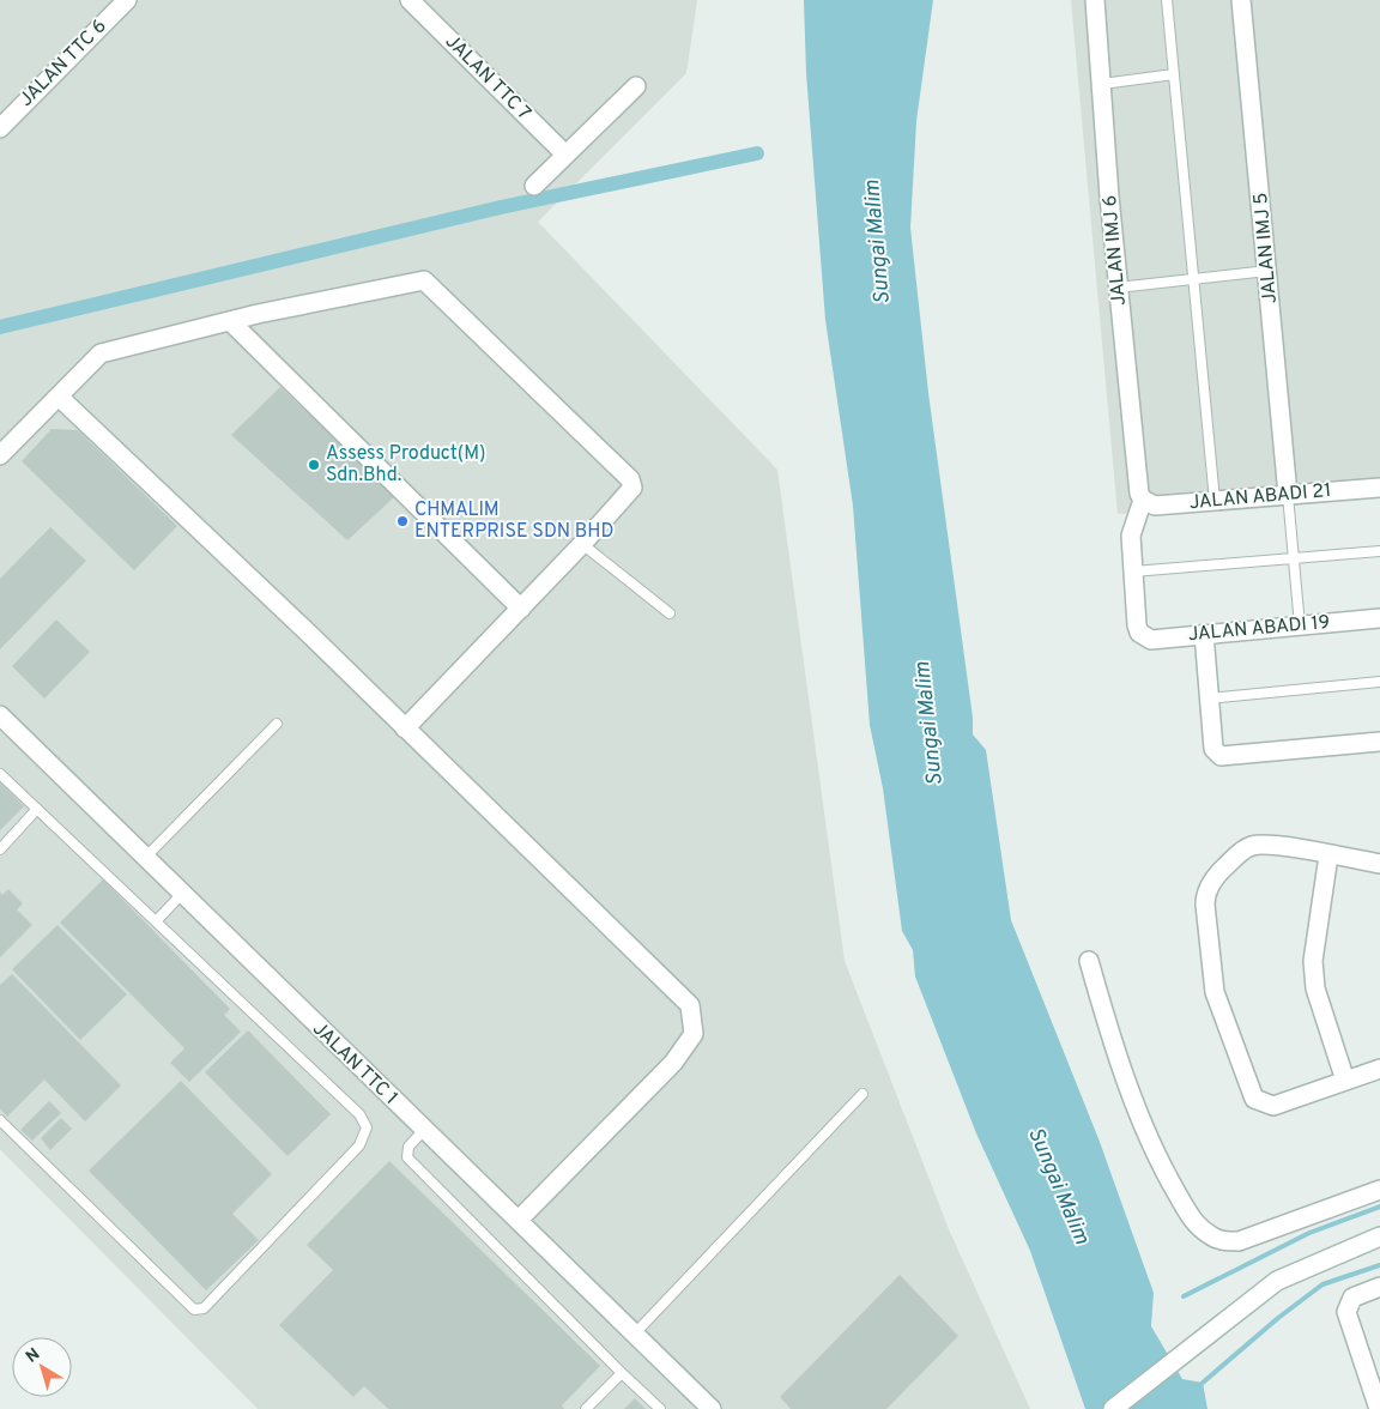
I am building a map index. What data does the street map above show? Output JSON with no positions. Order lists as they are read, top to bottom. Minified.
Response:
{"streets":{"street":["JALAN TTC 6","JALAN TTC 7","JALAN IMJ 5","JALAN IMJ 6","JALAN ABADI 21","JALAN ABADI 19","JALAN TTC 1"]},"crossings":[["JALAN IMJ 5","JALAN ABADI 21"],["JALAN IMJ 6","JALAN ABADI 21"]],"water":["Sungai Malim"],"places":["Assess Product(M) Sdn.Bhd.","CHMALIM ENTERPRISE SDN BHD"],"north":"top left"}
